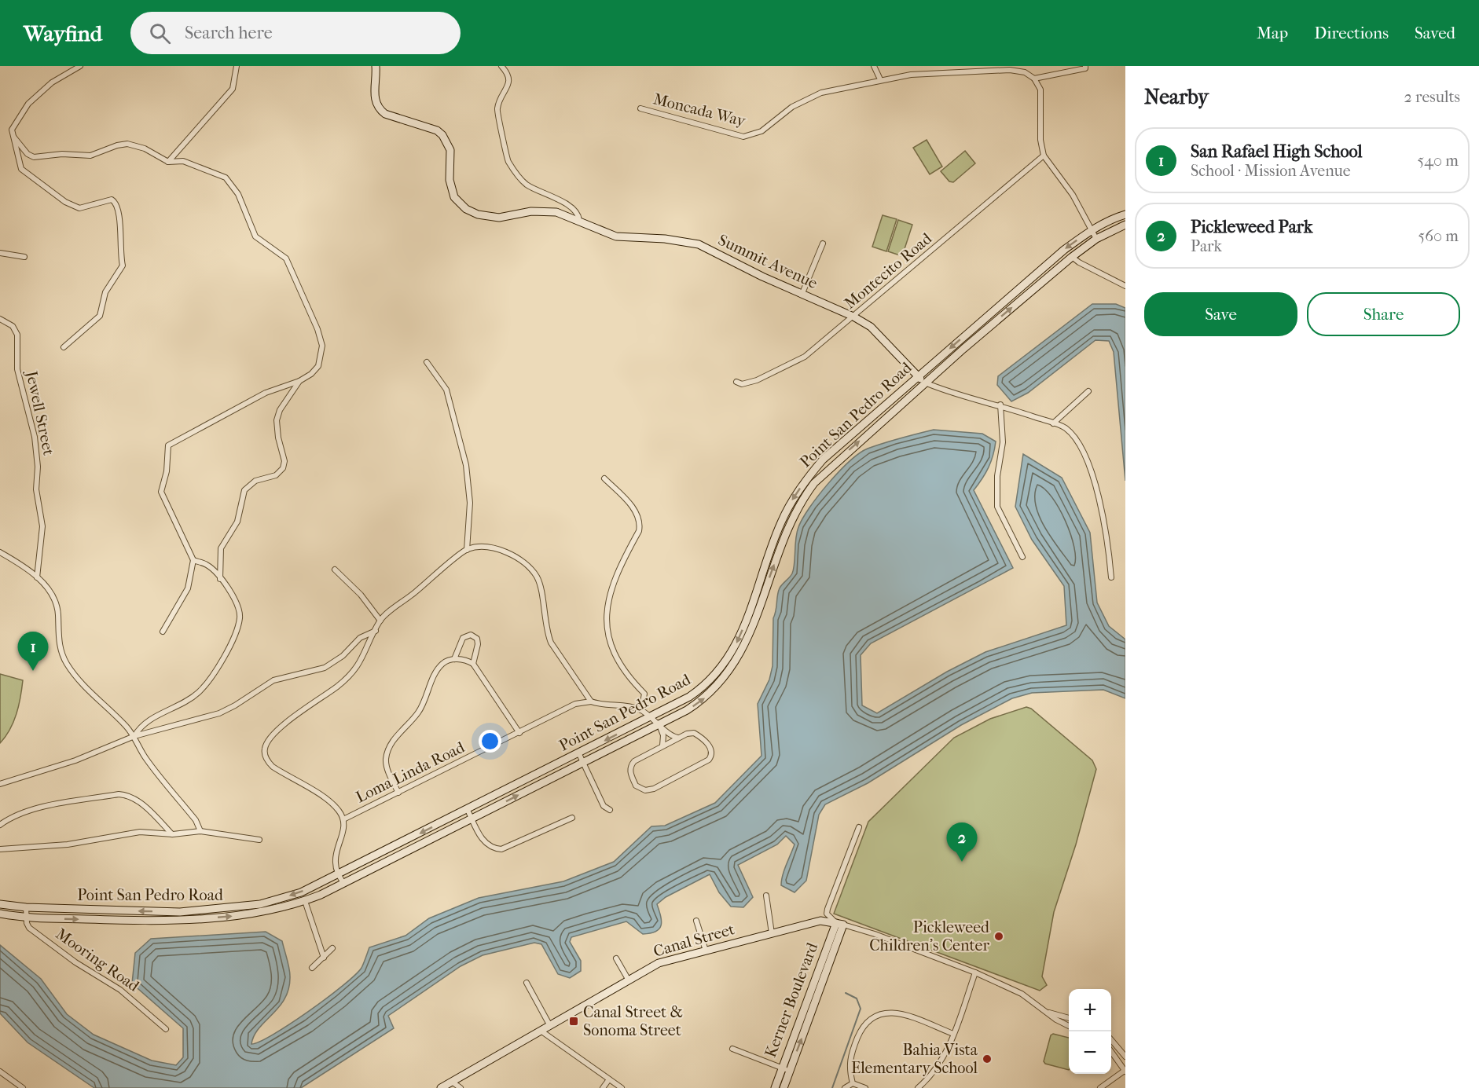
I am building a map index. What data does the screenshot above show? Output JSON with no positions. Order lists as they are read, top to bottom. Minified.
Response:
{"streets":{"main road":["Summit Avenue","Point San Pedro Road","Canal Street","Kerner Boulevard"],"street":["Moncada Way","Montecito Road","Jewell Street","Loma Linda Road","Mooring Road"]},"crossings":[["Summit Avenue","Montecito Road"],["Summit Avenue","Point San Pedro Road"],["Point San Pedro Road","Mooring Road"],["Canal Street","Kerner Boulevard"]],"places":{"other":["Pickleweed Children's Center","Bahia Vista Elementary School"],"transit":["Canal Street & Sonoma Street"]},"page":{"header":"Wayfind","search":"Search here","nav":["Map","Directions","Saved"],"heading":["Nearby","2 results"],"list":[{"mark":"1","name":"San Rafael High School","note":"School · Mission Avenue","value":"540 m"},{"mark":"2","name":"Pickleweed Park","note":"Park","value":"560 m"}],"buttons":["Save","Share"],"pins":["1","2"],"map_buttons":["+","−"]}}
